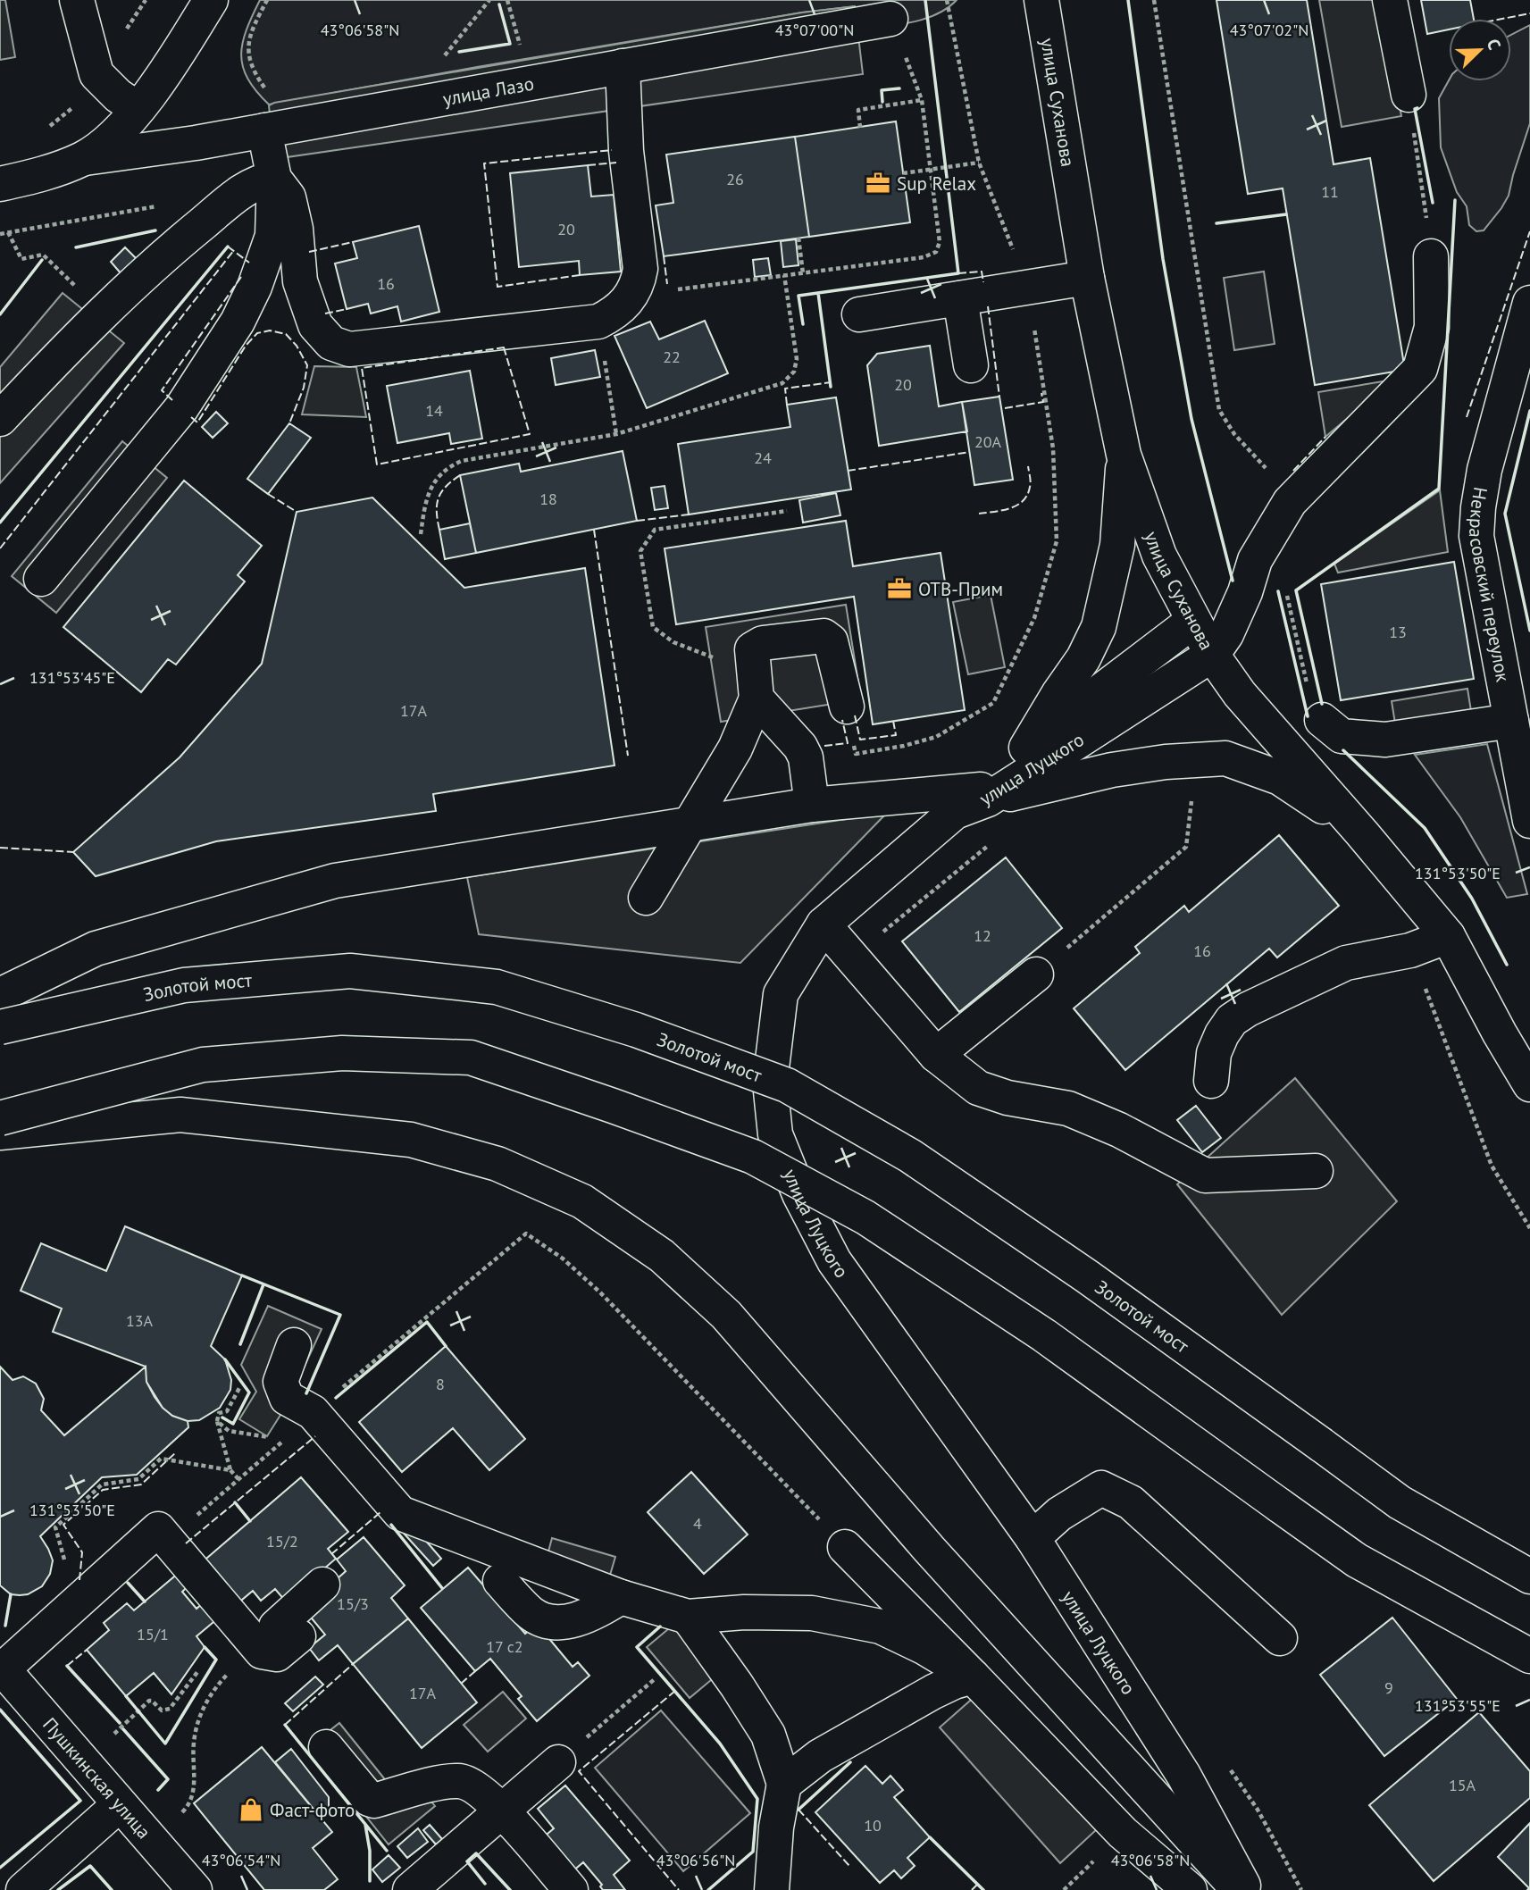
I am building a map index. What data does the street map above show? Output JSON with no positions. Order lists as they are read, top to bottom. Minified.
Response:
{"streets":{"main road":["улица Лазо","улица Суханова","Некрасовский переулок","улица Луцкого","Золотой мост","Пушкинская улица"]},"crossings":[["улица Суханова","улица Луцкого"]],"places":{"office":["Sup Relax","ОТВ-Прим"],"shop":["Фаст-фото"]},"house_numbers":["26","11","20","16","22","20","14","20А","24","18","13","17А","12","16","13А","8","4","15/2","15/3","15/1","17 с2","9","17А","15А","10"],"north":"top right","coordinates":["43°06'58\"N","43°07'00\"N","43°07'02\"N","131°53'45\"E","131°53'50\"E","131°53'55\"E","43°06'54\"N","43°06'56\"N"]}
